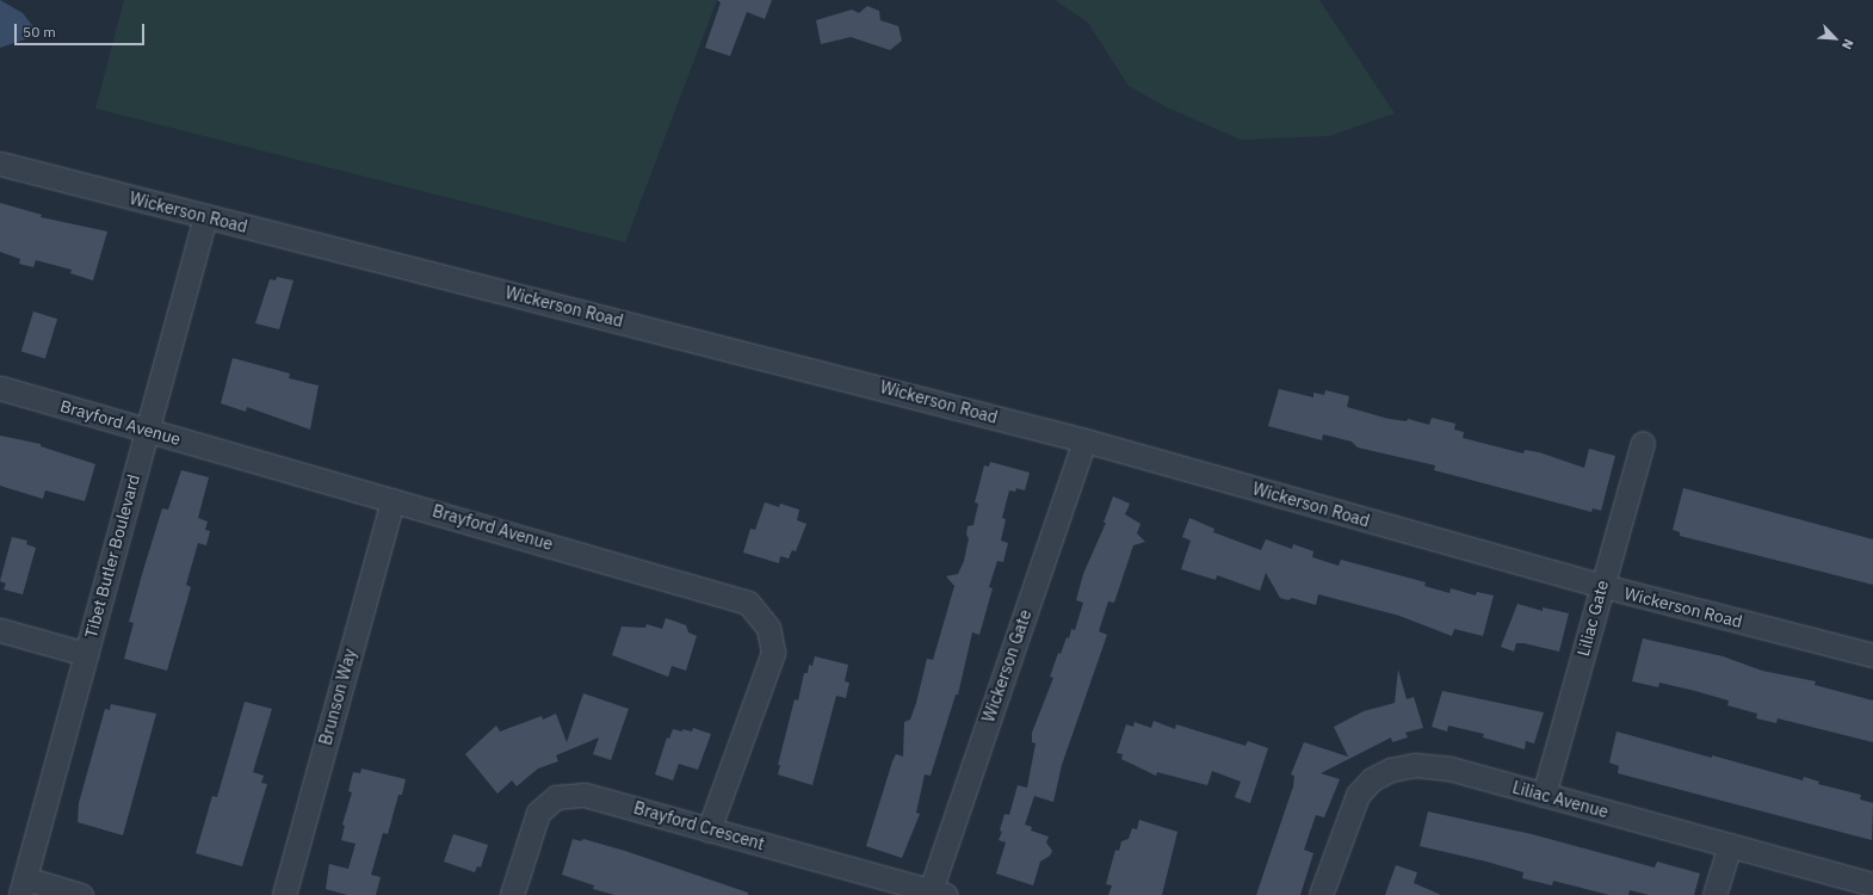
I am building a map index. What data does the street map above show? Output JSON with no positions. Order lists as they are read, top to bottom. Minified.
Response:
{"streets":{"street":["Wickerson Road","Brayford Avenue","Tibet Butler Boulevard","Liliac Gate","Wickerson Gate","Brunson Way","Liliac Avenue","Brayford Crescent"]},"crossings":[["Wickerson Road","Tibet Butler Boulevard"],["Wickerson Road","Liliac Gate"],["Wickerson Road","Wickerson Gate"],["Brayford Avenue","Tibet Butler Boulevard"],["Brayford Avenue","Brunson Way"],["Brayford Avenue","Brayford Crescent"],["Liliac Gate","Liliac Avenue"],["Wickerson Gate","Brayford Crescent"]],"scale_bar":"50 m","north":"bottom right"}
